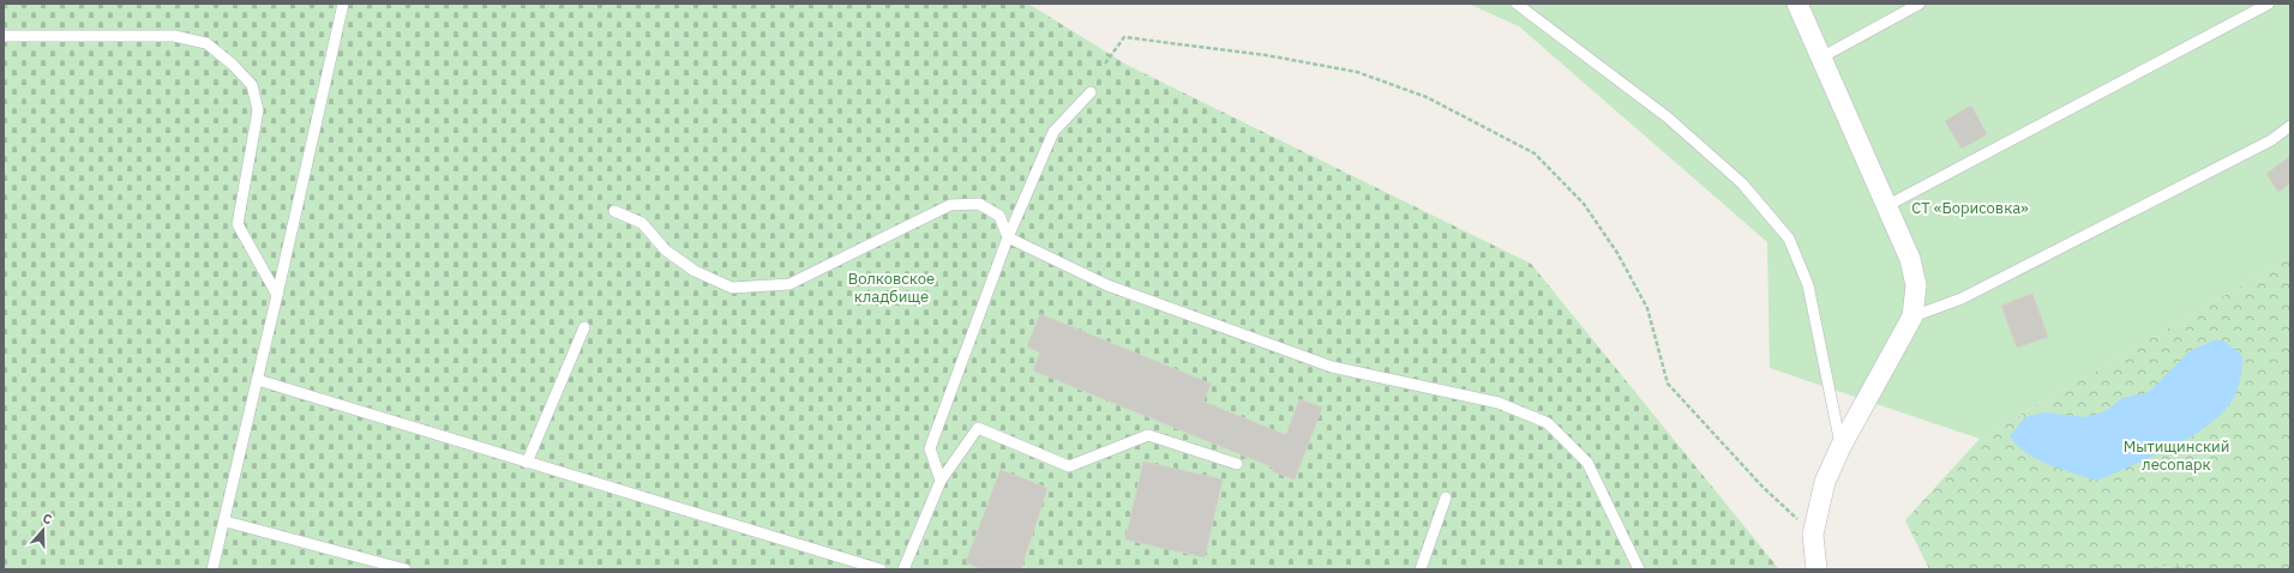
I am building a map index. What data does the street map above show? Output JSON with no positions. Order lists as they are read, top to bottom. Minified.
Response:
{"parks":["СТ «Борисовка»","Волковское кладбище","Мытищинский лесопарк"],"north":"top"}
